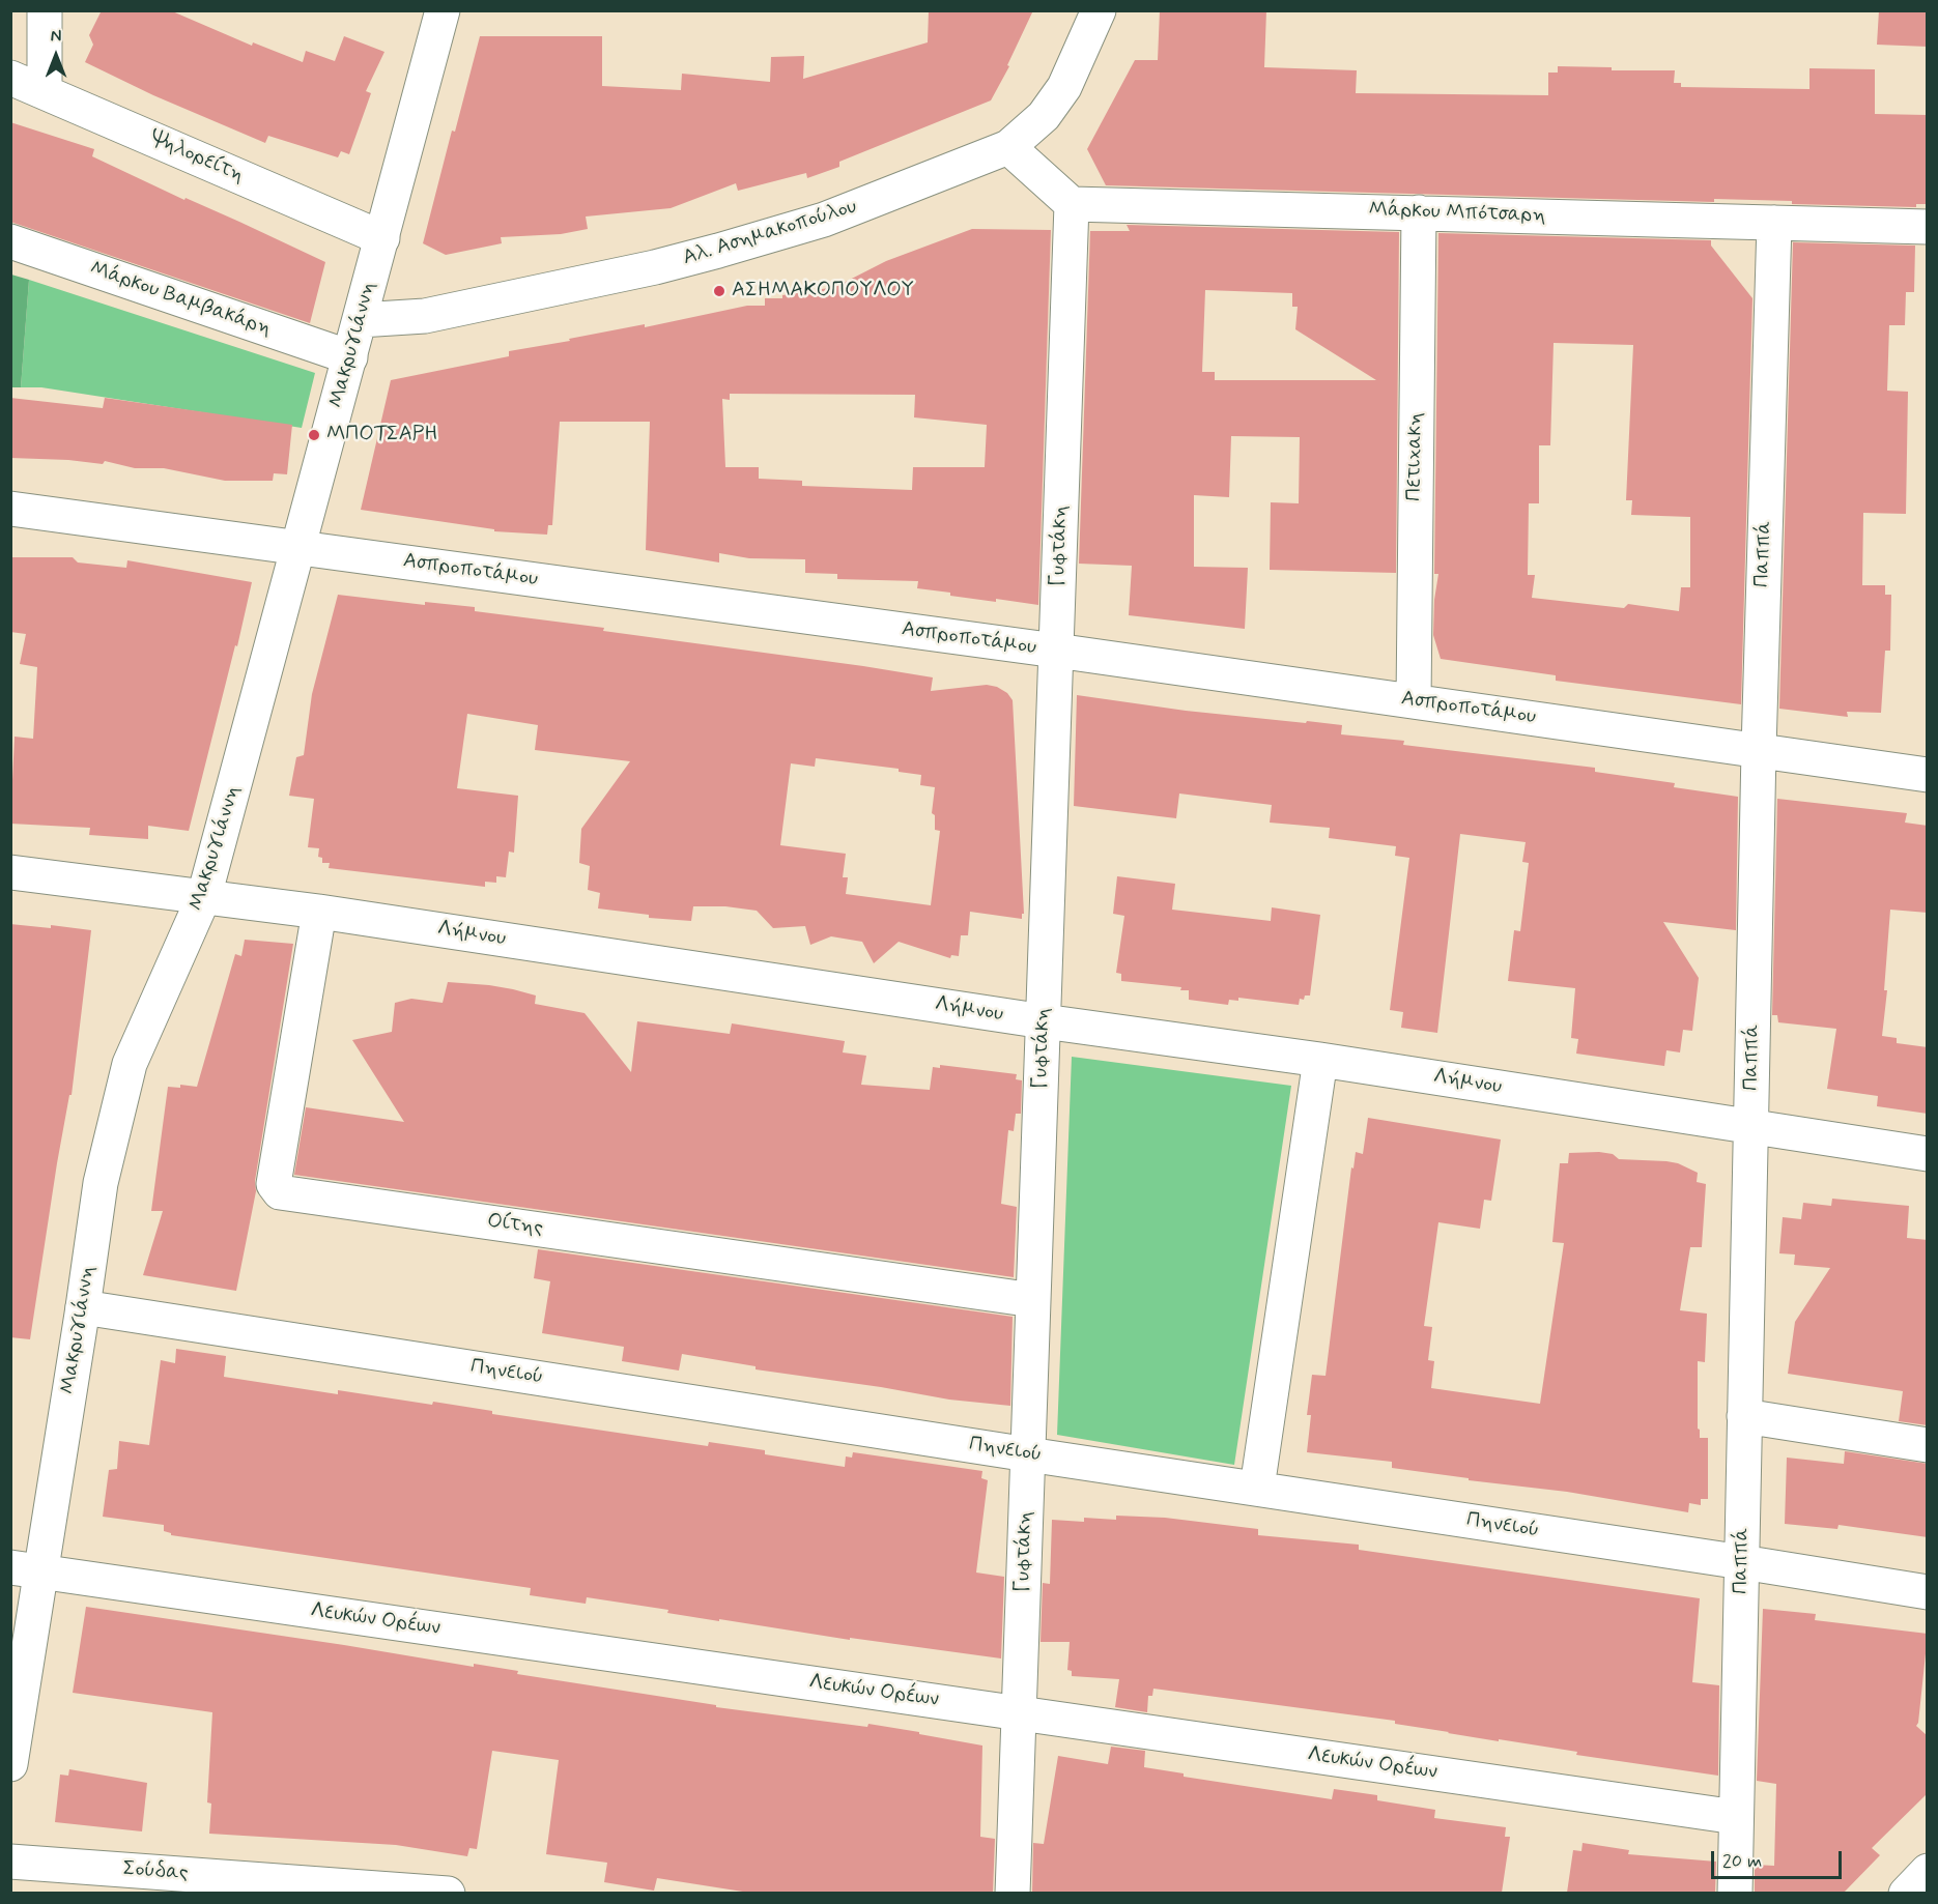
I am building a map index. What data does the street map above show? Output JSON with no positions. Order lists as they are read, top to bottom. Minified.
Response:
{"streets":{"street":["Ψηλορείτη","Μάρκου Μπότσαρη","Αλ. Ασημακοπούλου","Μάρκου Βαμβακάρη","Μακρυγιάννη","Πετιχακη","Γυφτάκη","Παππά","Ασπροποτάμου","Λήμνου","Οίτης","Πηνειού","Λευκών Ορέων","Σούδας"]},"crossings":[["Ψηλορείτη","Μακρυγιάννη"],["Μάρκου Μπότσαρη","Πετιχακη"],["Μάρκου Μπότσαρη","Γυφτάκη"],["Μάρκου Μπότσαρη","Παππά"],["Αλ. Ασημακοπούλου","Μακρυγιάννη"],["Μάρκου Βαμβακάρη","Μακρυγιάννη"],["Μακρυγιάννη","Ασπροποτάμου"],["Μακρυγιάννη","Λήμνου"],["Μακρυγιάννη","Πηνειού"],["Μακρυγιάννη","Λευκών Ορέων"],["Πετιχακη","Ασπροποτάμου"],["Γυφτάκη","Ασπροποτάμου"],["Γυφτάκη","Λήμνου"],["Γυφτάκη","Οίτης"],["Γυφτάκη","Πηνειού"],["Γυφτάκη","Λευκών Ορέων"],["Παππά","Ασπροποτάμου"],["Παππά","Λήμνου"],["Παππά","Πηνειού"],["Παππά","Λευκών Ορέων"],["Λήμνου","Οίτης"]],"places":["ΑΣΗΜΑΚΟΠΟΥΛΟΥ","ΜΠΟΤΣΑΡΗ"],"scale_bar":"20 m","north":"top"}
